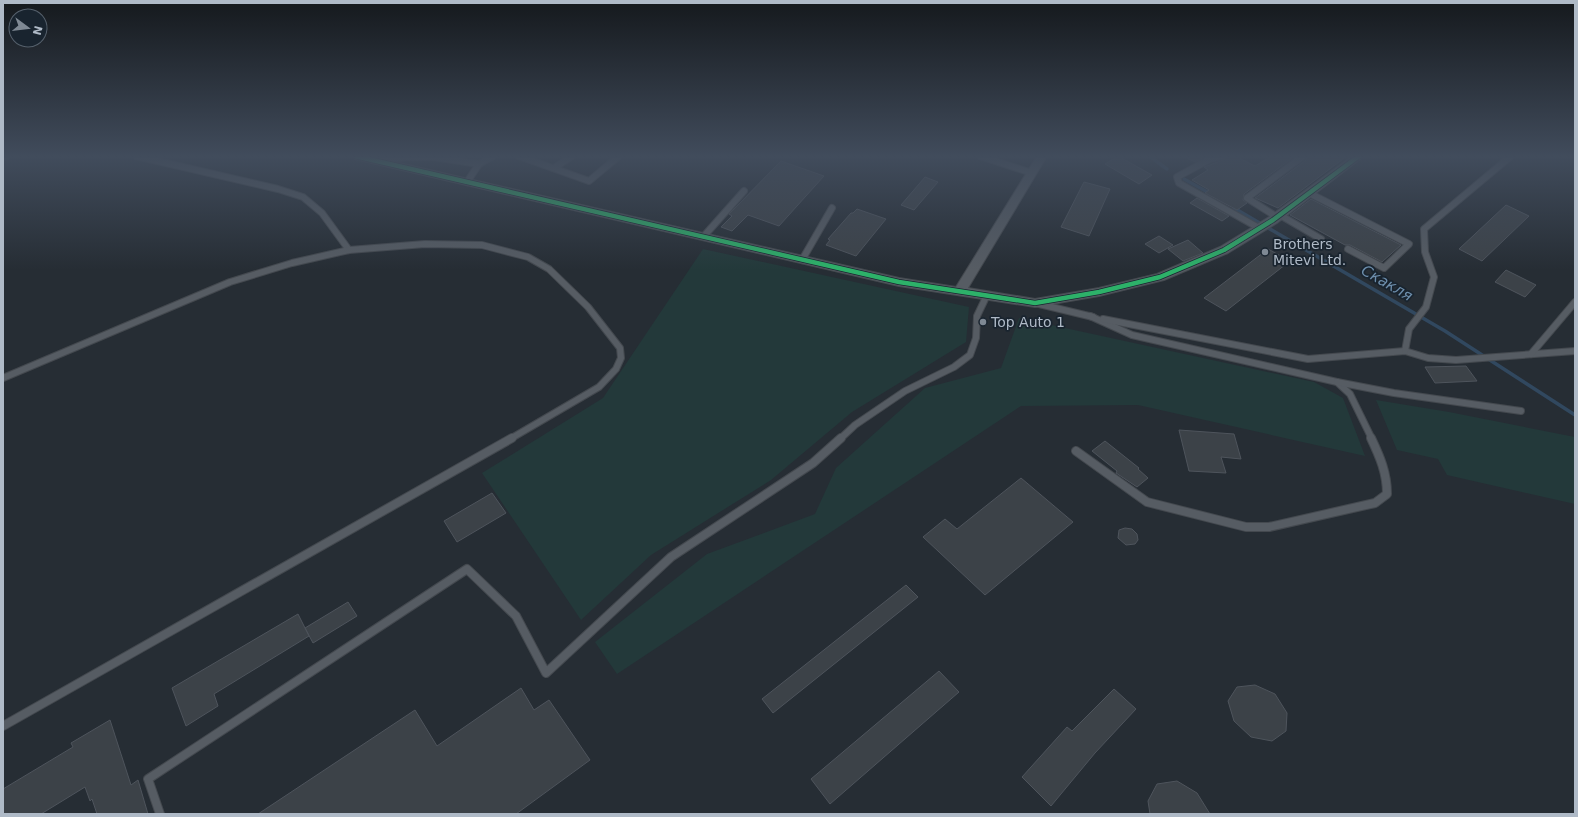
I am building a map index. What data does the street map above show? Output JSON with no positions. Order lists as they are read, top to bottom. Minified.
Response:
{"water":["Скакля"],"places":["Brothers Mitevi Ltd.","Top Auto 1"],"north":"right"}
